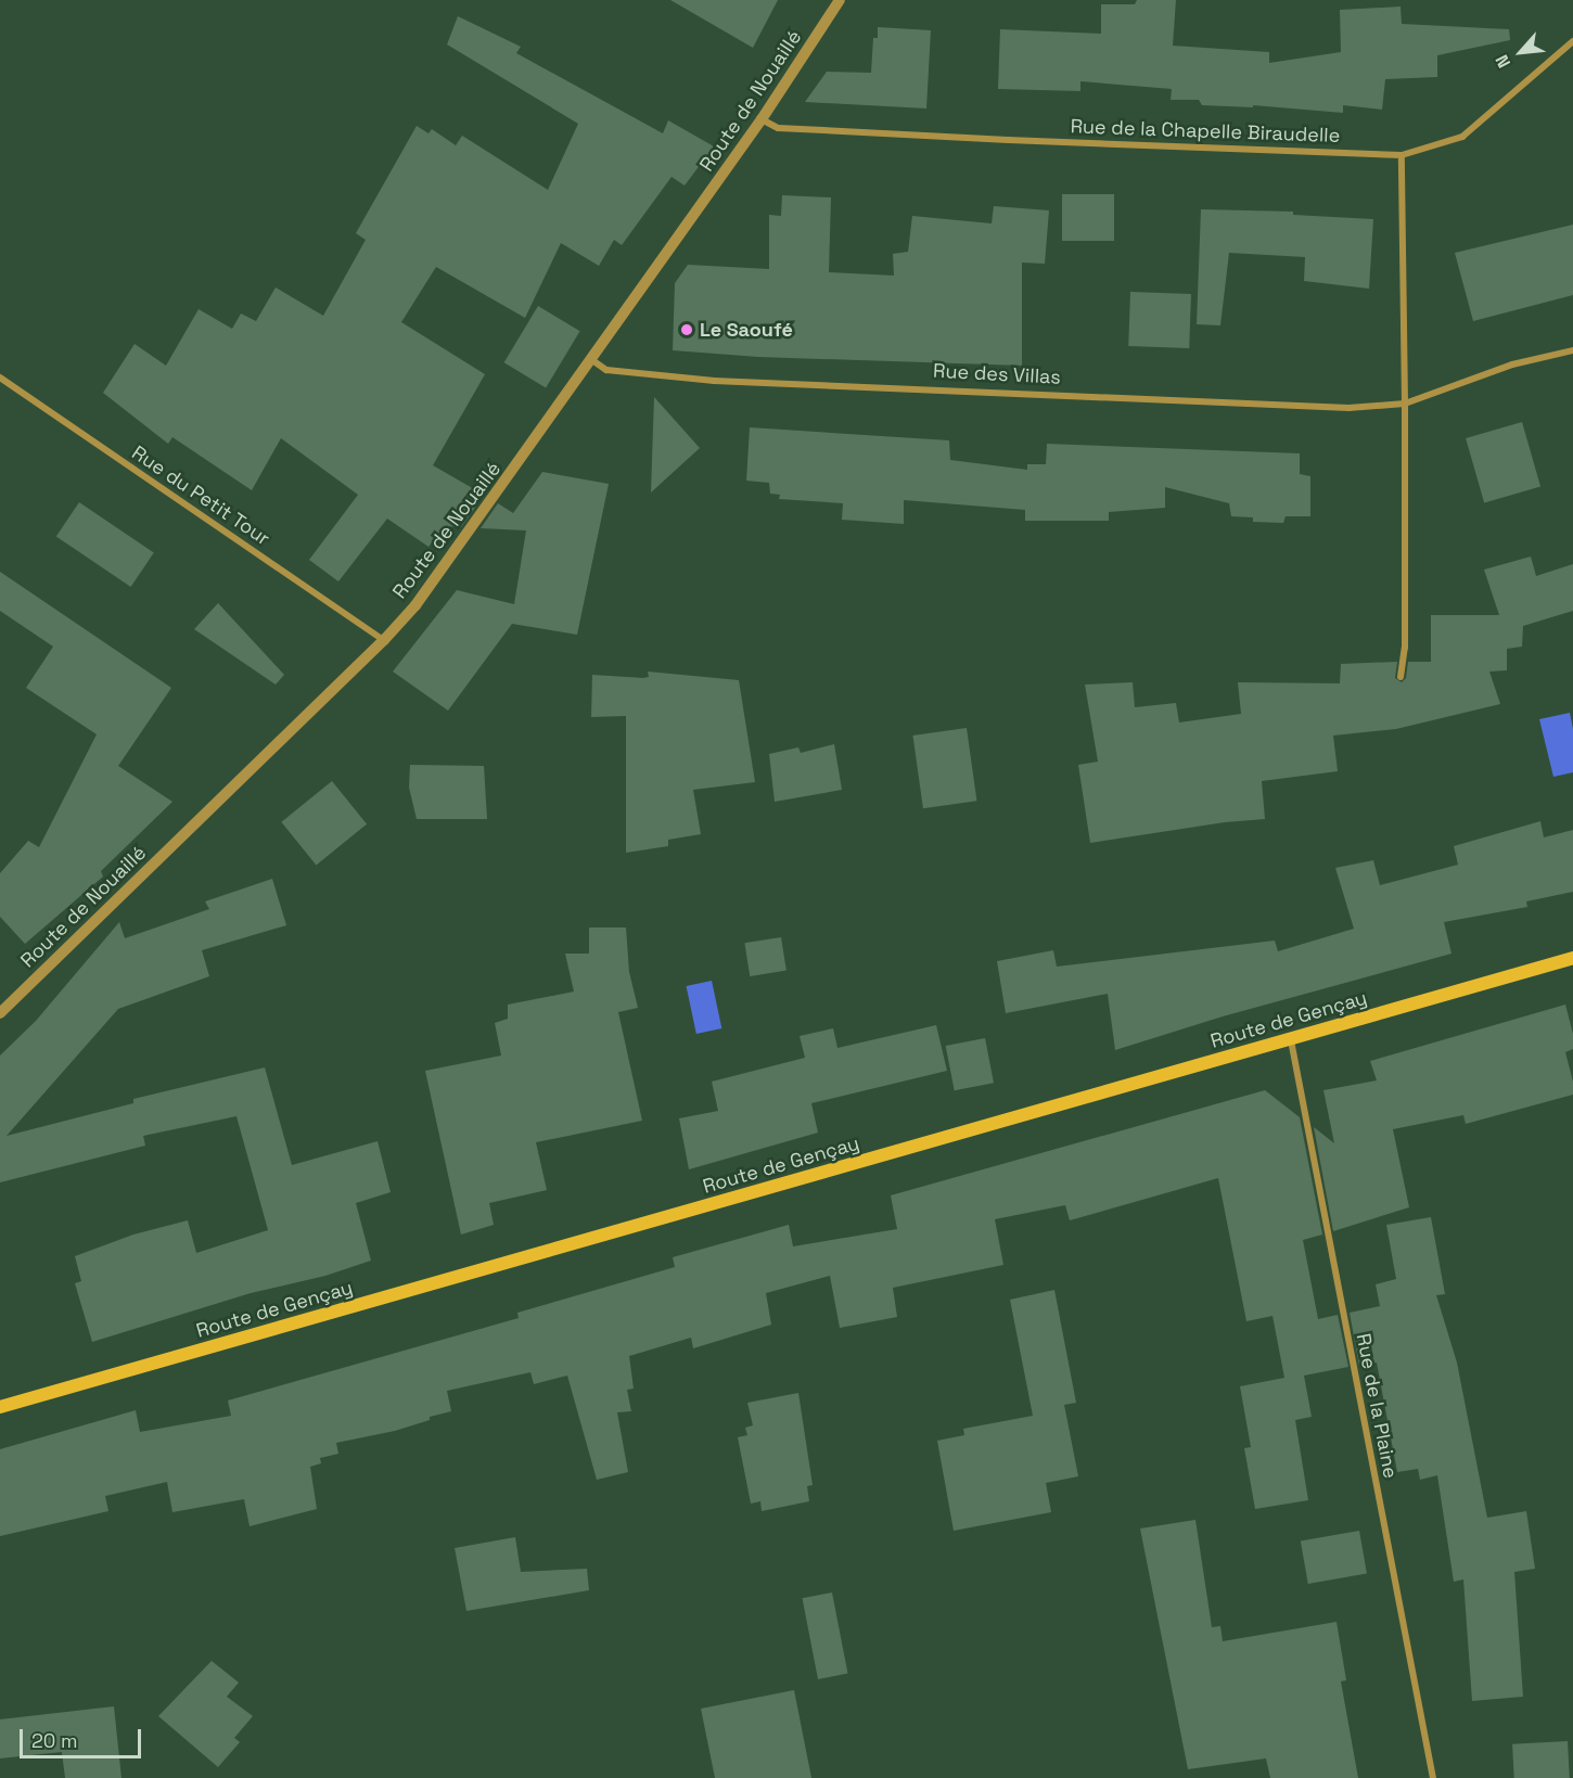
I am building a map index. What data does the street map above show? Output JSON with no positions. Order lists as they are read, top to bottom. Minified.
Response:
{"streets":{"main road":["Route de Gençay"],"street":["Route de Nouaillé","Rue de la Chapelle Biraudelle","Rue des Villas","Rue du Petit Tour","Rue de la Plaine"]},"crossings":[["Route de Nouaillé","Rue de la Chapelle Biraudelle"],["Route de Nouaillé","Rue des Villas"],["Route de Nouaillé","Rue du Petit Tour"],["Route de Gençay","Rue de la Plaine"]],"places":["Le Saoufé"],"scale_bar":"20 m","north":"bottom left"}
